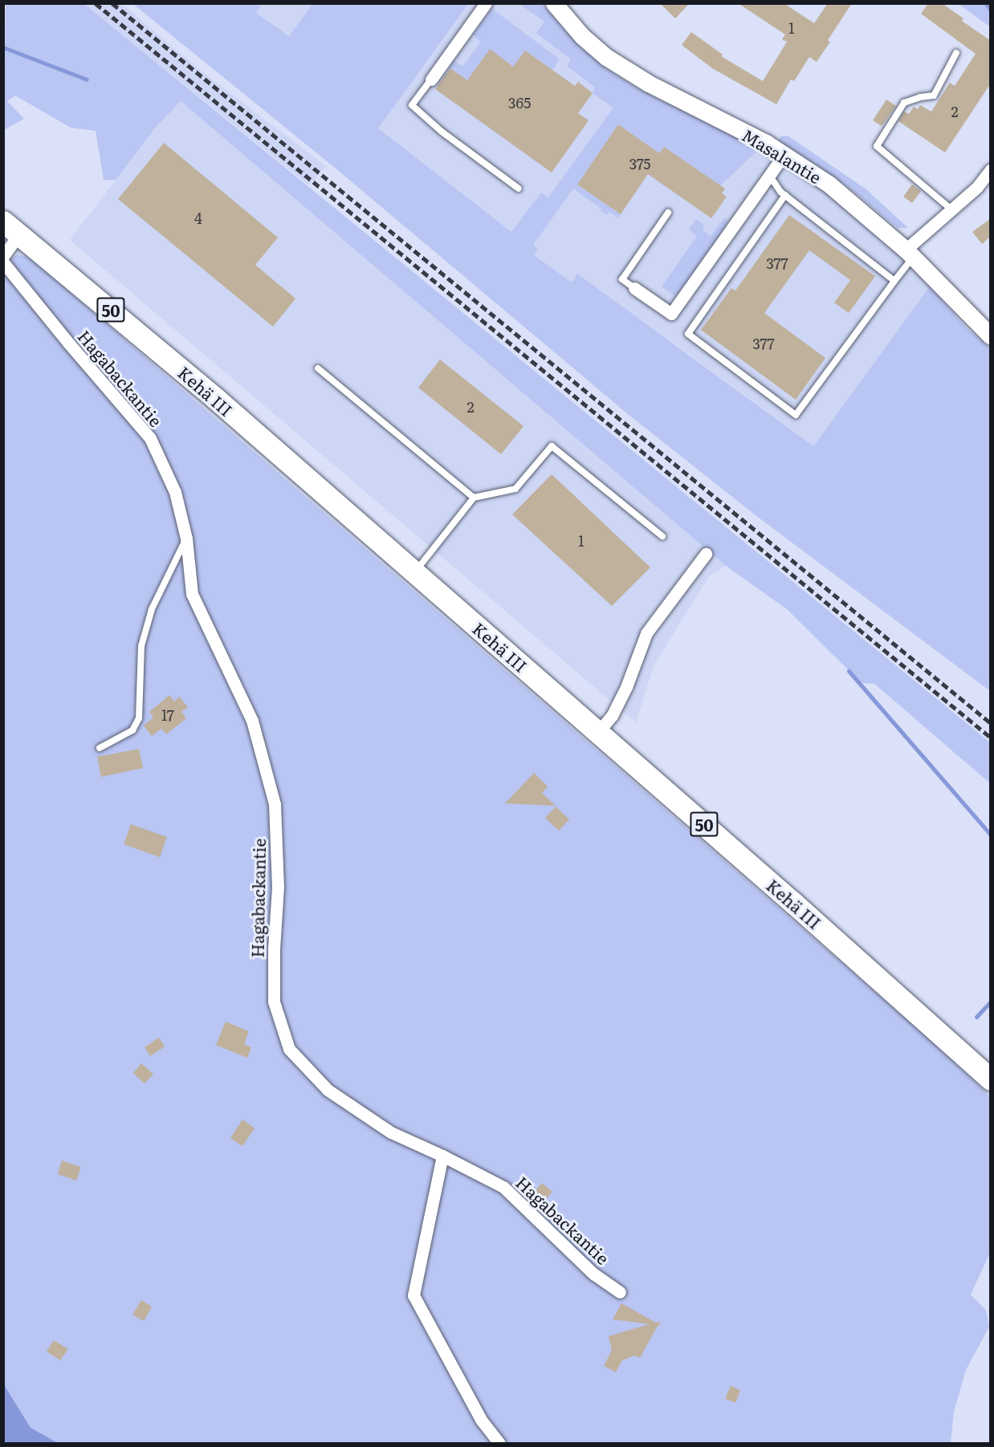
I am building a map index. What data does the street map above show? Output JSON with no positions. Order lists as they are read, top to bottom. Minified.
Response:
{"streets":{"highway":["50","Kehä III"],"street":["Masalantie","Hagabackantie"]},"house_numbers":["1","365","2","375","4","377","377","2","1","17"]}
